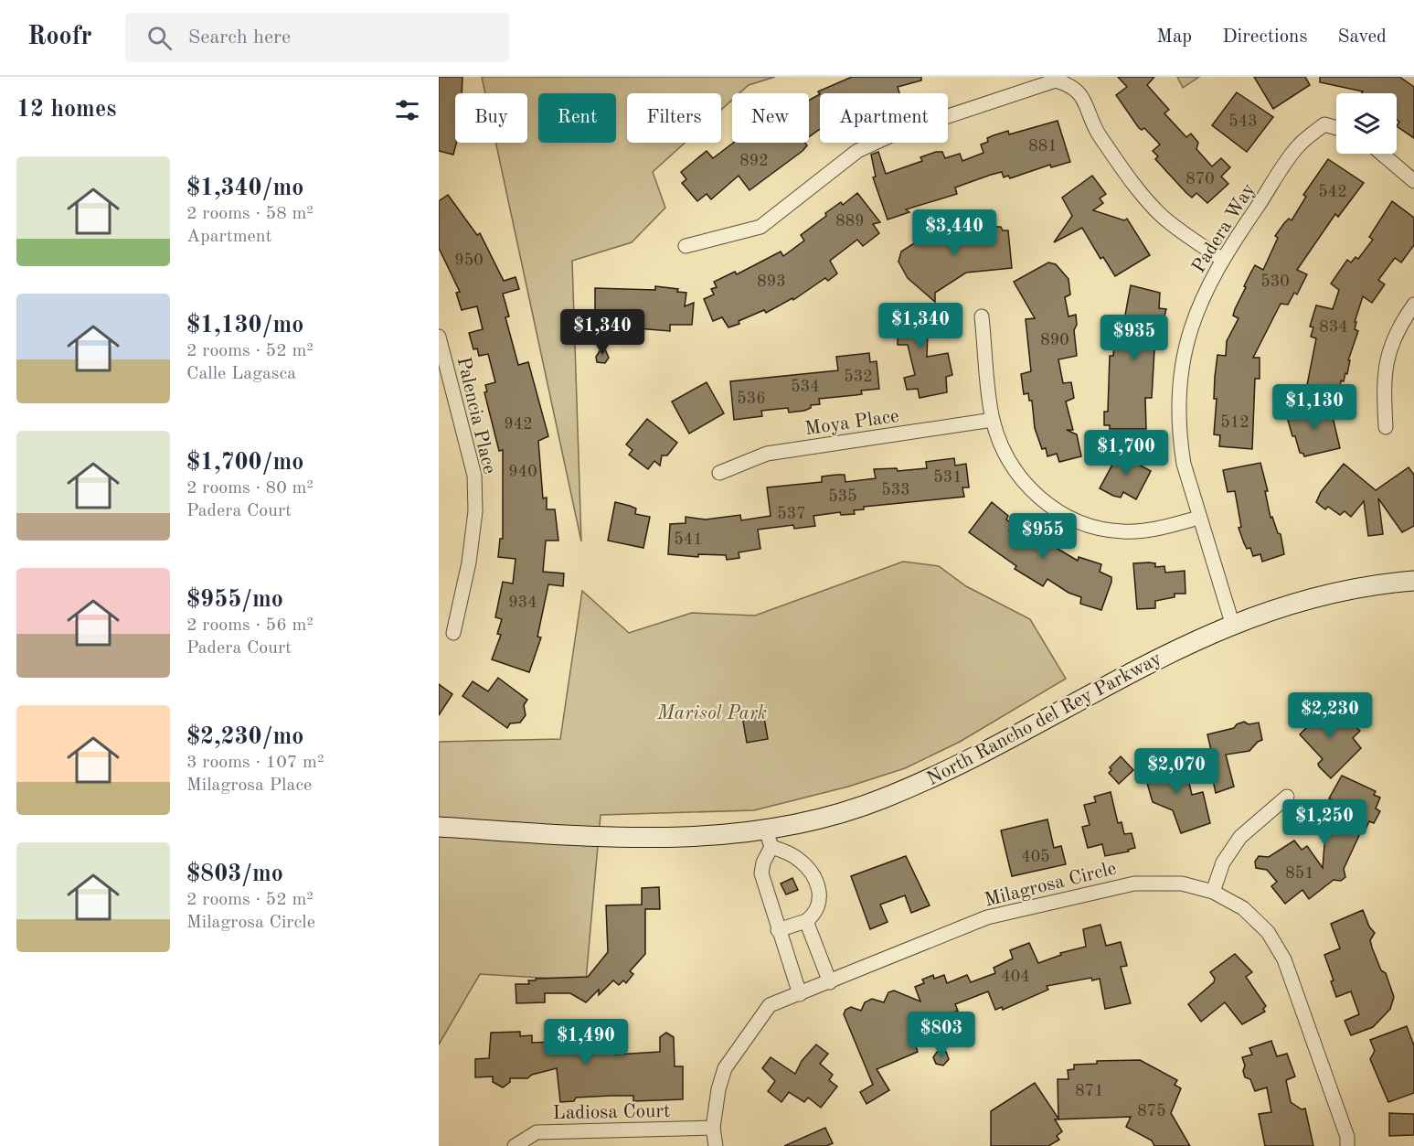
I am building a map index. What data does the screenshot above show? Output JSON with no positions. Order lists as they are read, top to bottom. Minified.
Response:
{"streets":{"street":["Padera Way","Palencia Place","Moya Place","North Rancho del Rey Parkway","Milagrosa Circle","Ladiosa Court"]},"crossings":[["Padera Way","North Rancho del Rey Parkway"],["Milagrosa Circle","Ladiosa Court"]],"parks":["Marisol Park"],"house_numbers":["543","881","892","870","542","889","950","893","530","834","890","532","534","536","512","942","940","531","533","535","537","541","934","405","851","404","871","875"],"page":{"header":"Roofr","search":"Search here","nav":["Map","Directions","Saved"],"heading":"12 homes","chip":["Buy","Rent","Filters","New","Apartment"],"list":[{"name":"$1,340/mo","note":"2 rooms · 58 m² · Apartment"},{"name":"$1,130/mo","note":"2 rooms · 52 m² · Calle Lagasca"},{"name":"$1,700/mo","note":"2 rooms · 80 m² · Padera Court"},{"name":"$955/mo","note":"2 rooms · 56 m² · Padera Court"},{"name":"$2,230/mo","note":"3 rooms · 107 m² · Milagrosa Place"},{"name":"$803/mo","note":"2 rooms · 52 m² · Milagrosa Circle"}],"price":["$3,440","$1,340","$1,340","$935","$1,130","$1,700","$955","$2,230","$2,070","$1,250","$803","$1,490"]}}
